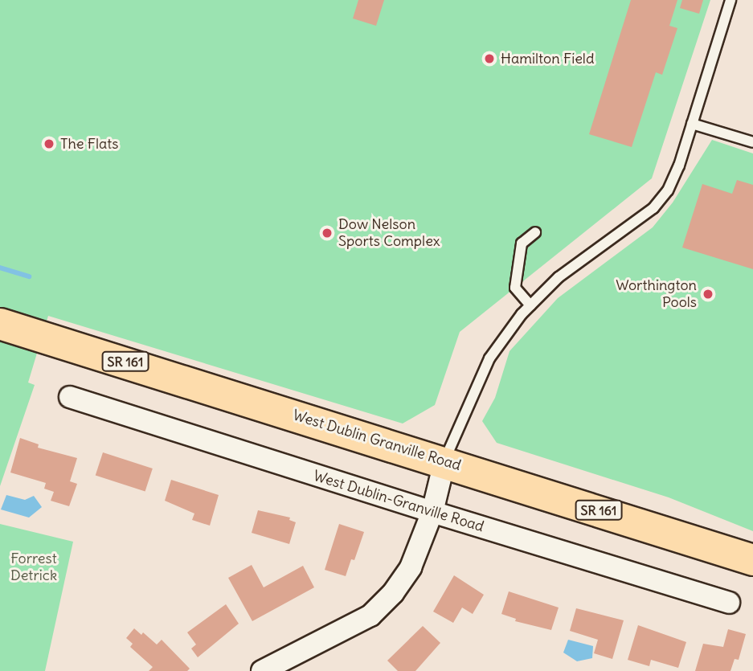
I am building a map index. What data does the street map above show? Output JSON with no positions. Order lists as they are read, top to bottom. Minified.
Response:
{"streets":{"main road":["SR 161","West Dublin Granville Road"],"street":["West Dublin-Granville Road"]},"parks":["Forrest Detrick"],"places":["Hamilton Field","The Flats","Dow Nelson Sports Complex","Worthington Pools"]}
